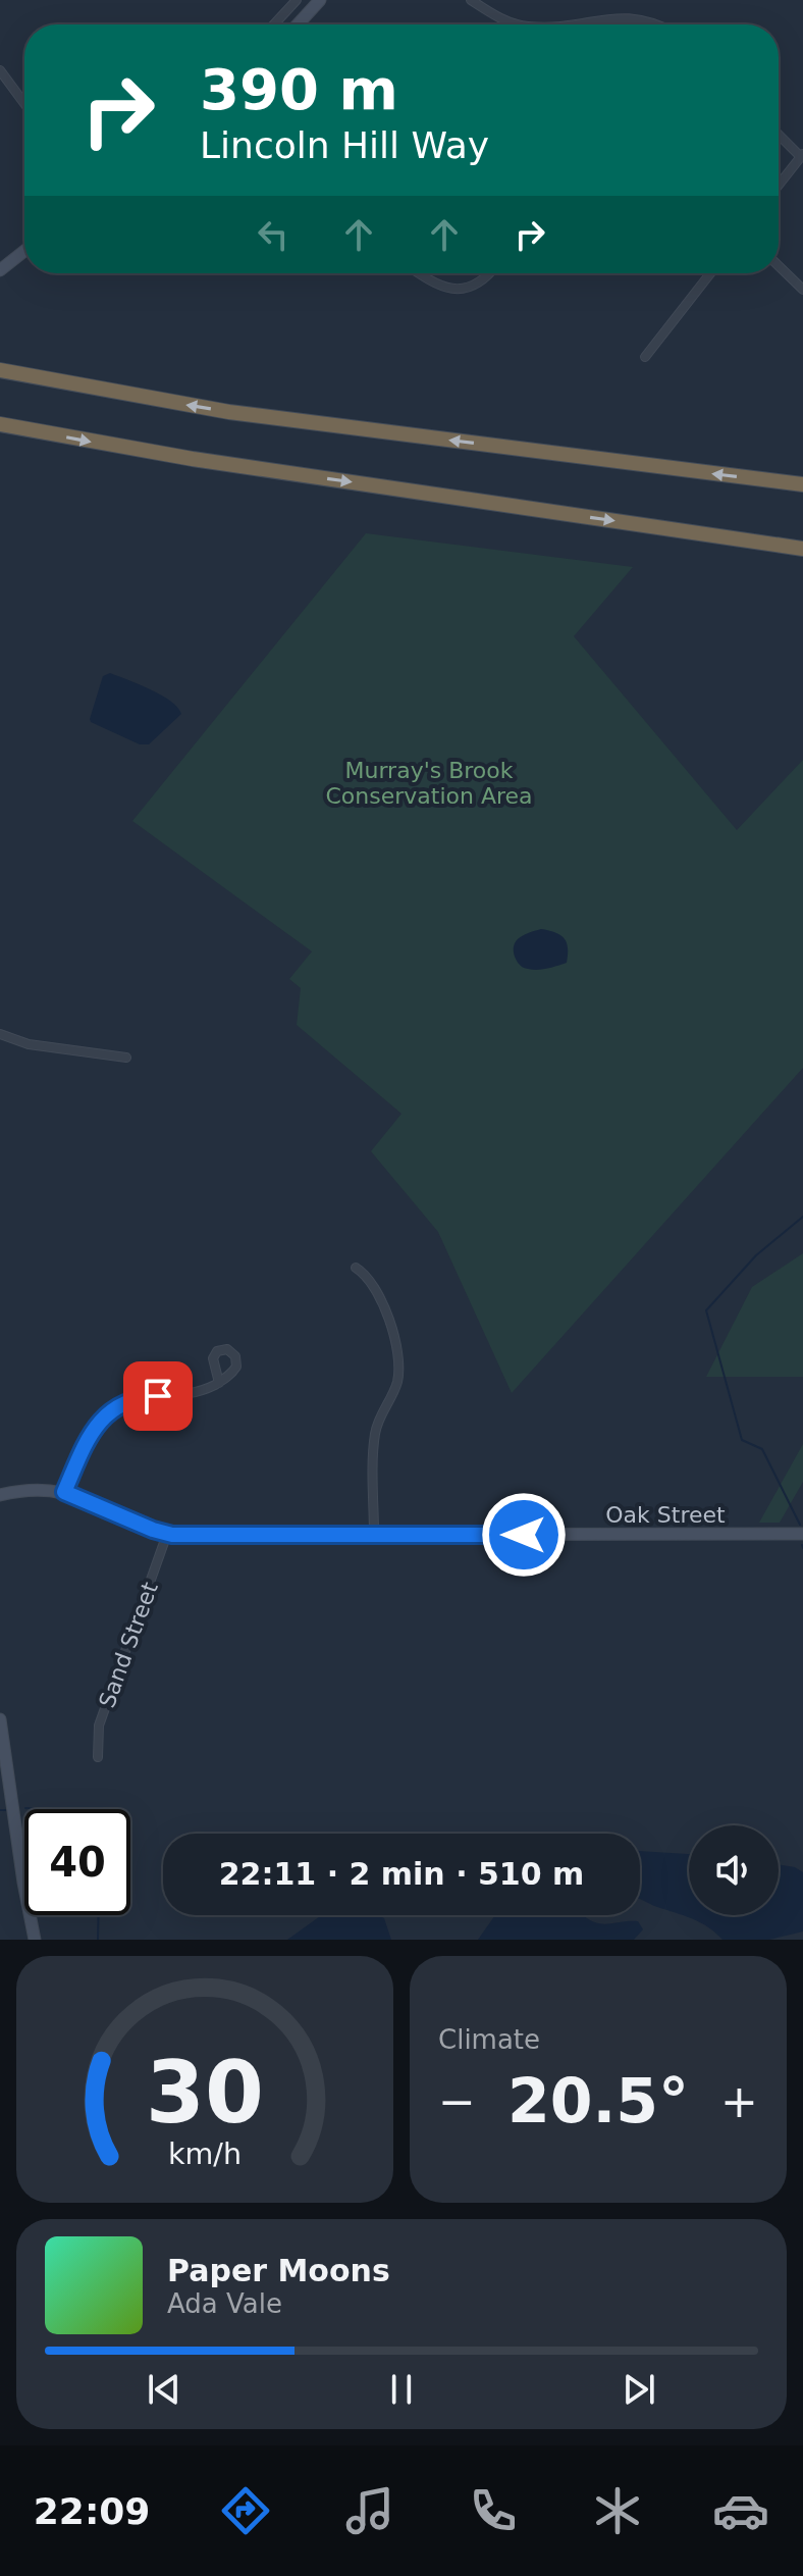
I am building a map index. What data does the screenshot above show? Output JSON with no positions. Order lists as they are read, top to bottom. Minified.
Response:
{"streets":{"street":["Oak Street","Sand Street"]},"crossings":[["Oak Street","Sand Street"]],"parks":["Murray's Brook Conservation Area"],"page":{"turn":["390 m","Lincoln Hill Way"],"limit":"40","trip":"22:11 · 2 min · 510 m","tile":"Climate","heat":["−","20.5°","+"],"song":["Paper Moons","Ada Vale"],"tabs":"22:09","gauge":["30","km/h"]}}
